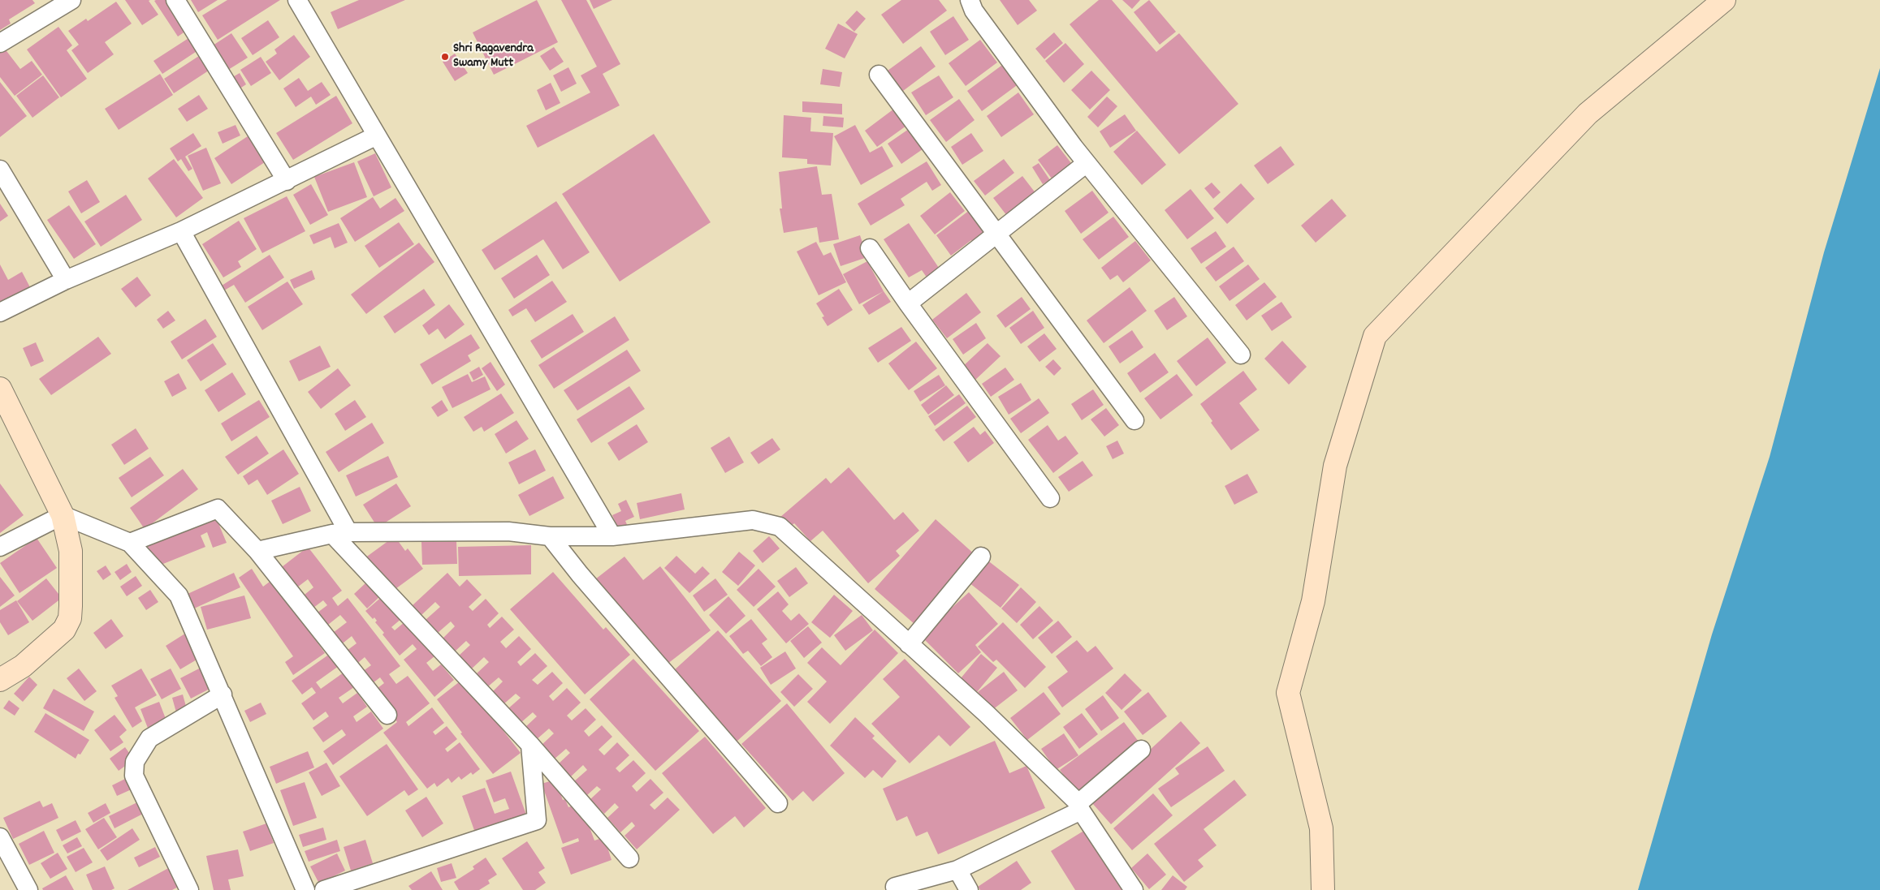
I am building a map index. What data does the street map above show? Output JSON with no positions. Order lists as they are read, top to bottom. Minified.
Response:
{"places":["Shri Ragavendra Swamy Mutt"]}
